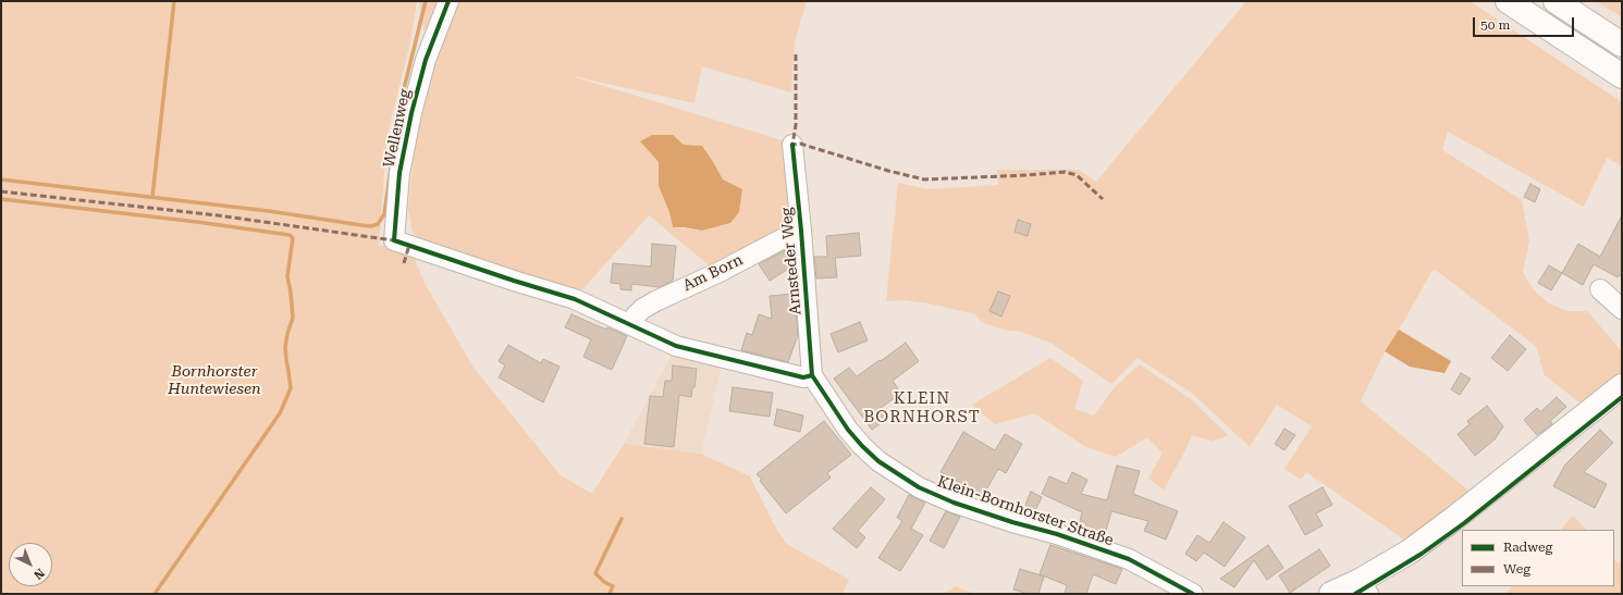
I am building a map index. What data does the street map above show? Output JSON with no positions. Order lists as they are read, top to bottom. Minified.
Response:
{"streets":{"street":["Wellenweg","Arnsteder Weg","Am Born","Klein-Bornhorster Straße"]},"crossings":[["Wellenweg","Am Born"],["Arnsteder Weg","Am Born"],["Arnsteder Weg","Klein-Bornhorster Straße"]],"districts":["KLEIN BORNHORST"],"parks":["Bornhorster Huntewiesen"],"legend":["Radweg","Weg"],"scale_bar":"50 m","north":"bottom right"}
